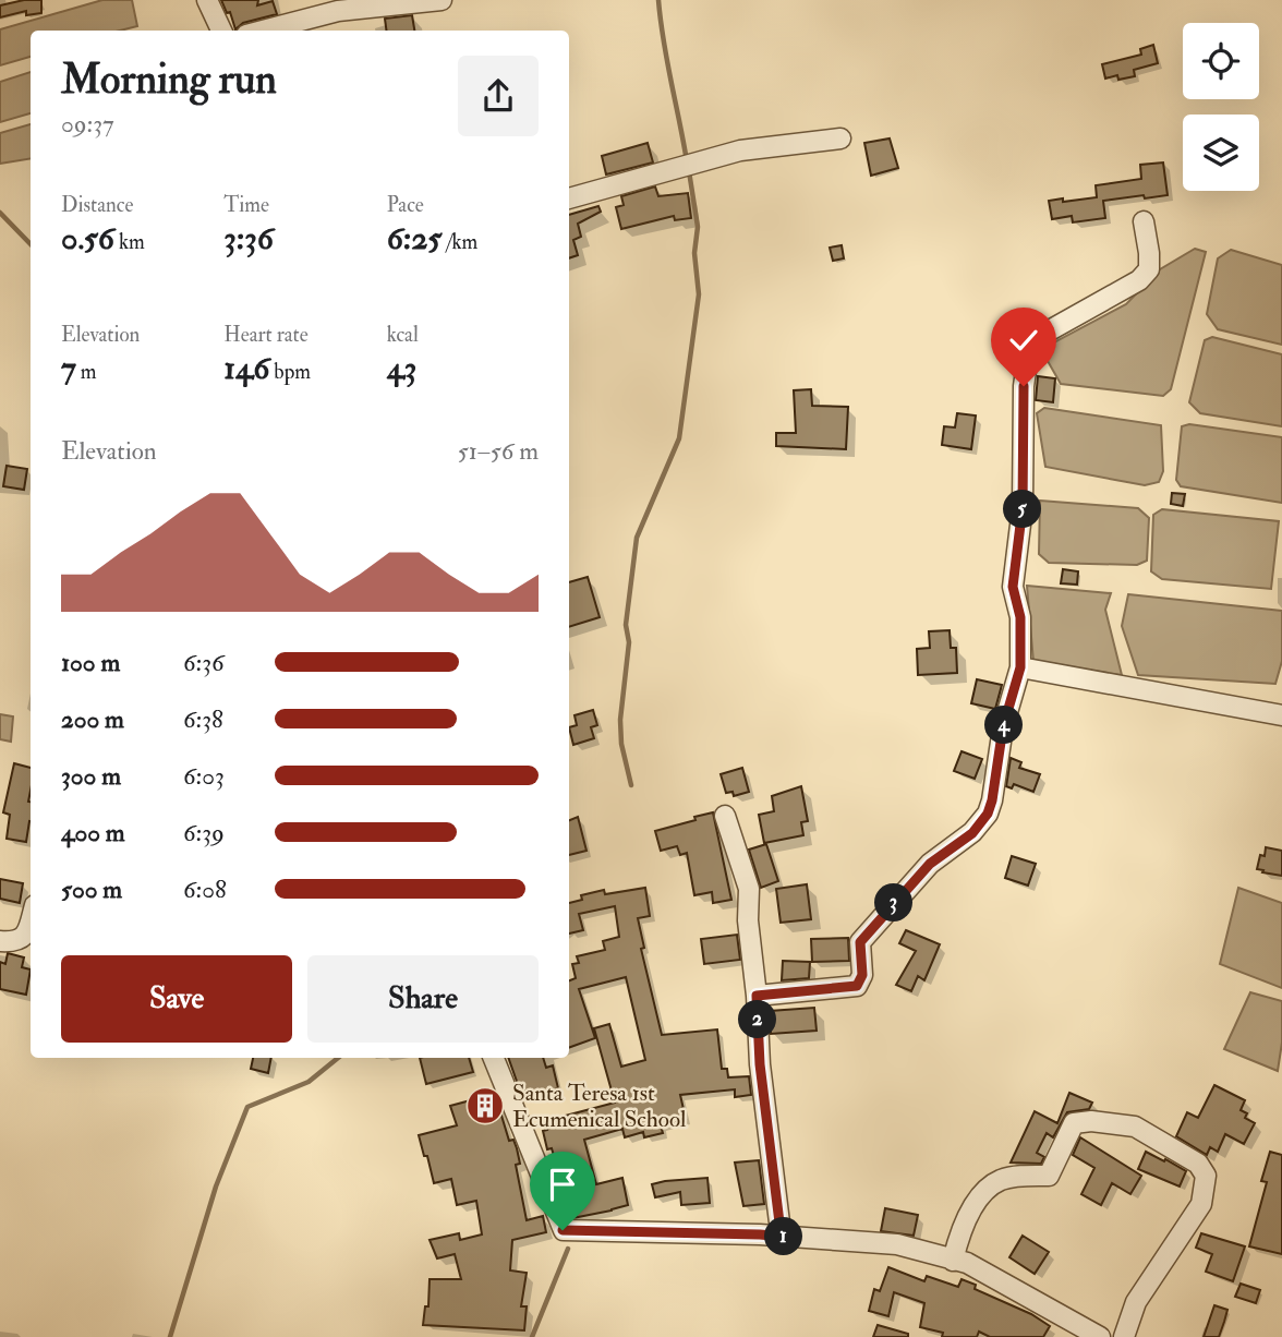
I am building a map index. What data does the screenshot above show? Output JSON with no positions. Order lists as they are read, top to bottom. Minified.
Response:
{"places":{"building":["Santa Teresa 1st Ecumenical School"]},"page":{"heading":["Morning run","09:37"],"stats":[["Distance","0.56 km"],["Time","3:36"],["Pace","6:25 /km"],["Elevation","7 m"],["Heart rate","146 bpm"],["kcal","43"]],"chart":["Elevation","51–56 m"],"pins":["5","4","3","2","1"],"list":[{"name":"100 m","note":"6:36"},{"name":"200 m","note":"6:38"},{"name":"300 m","note":"6:03"},{"name":"400 m","note":"6:39"},{"name":"500 m","note":"6:08"}],"buttons":["Save","Share"]}}
